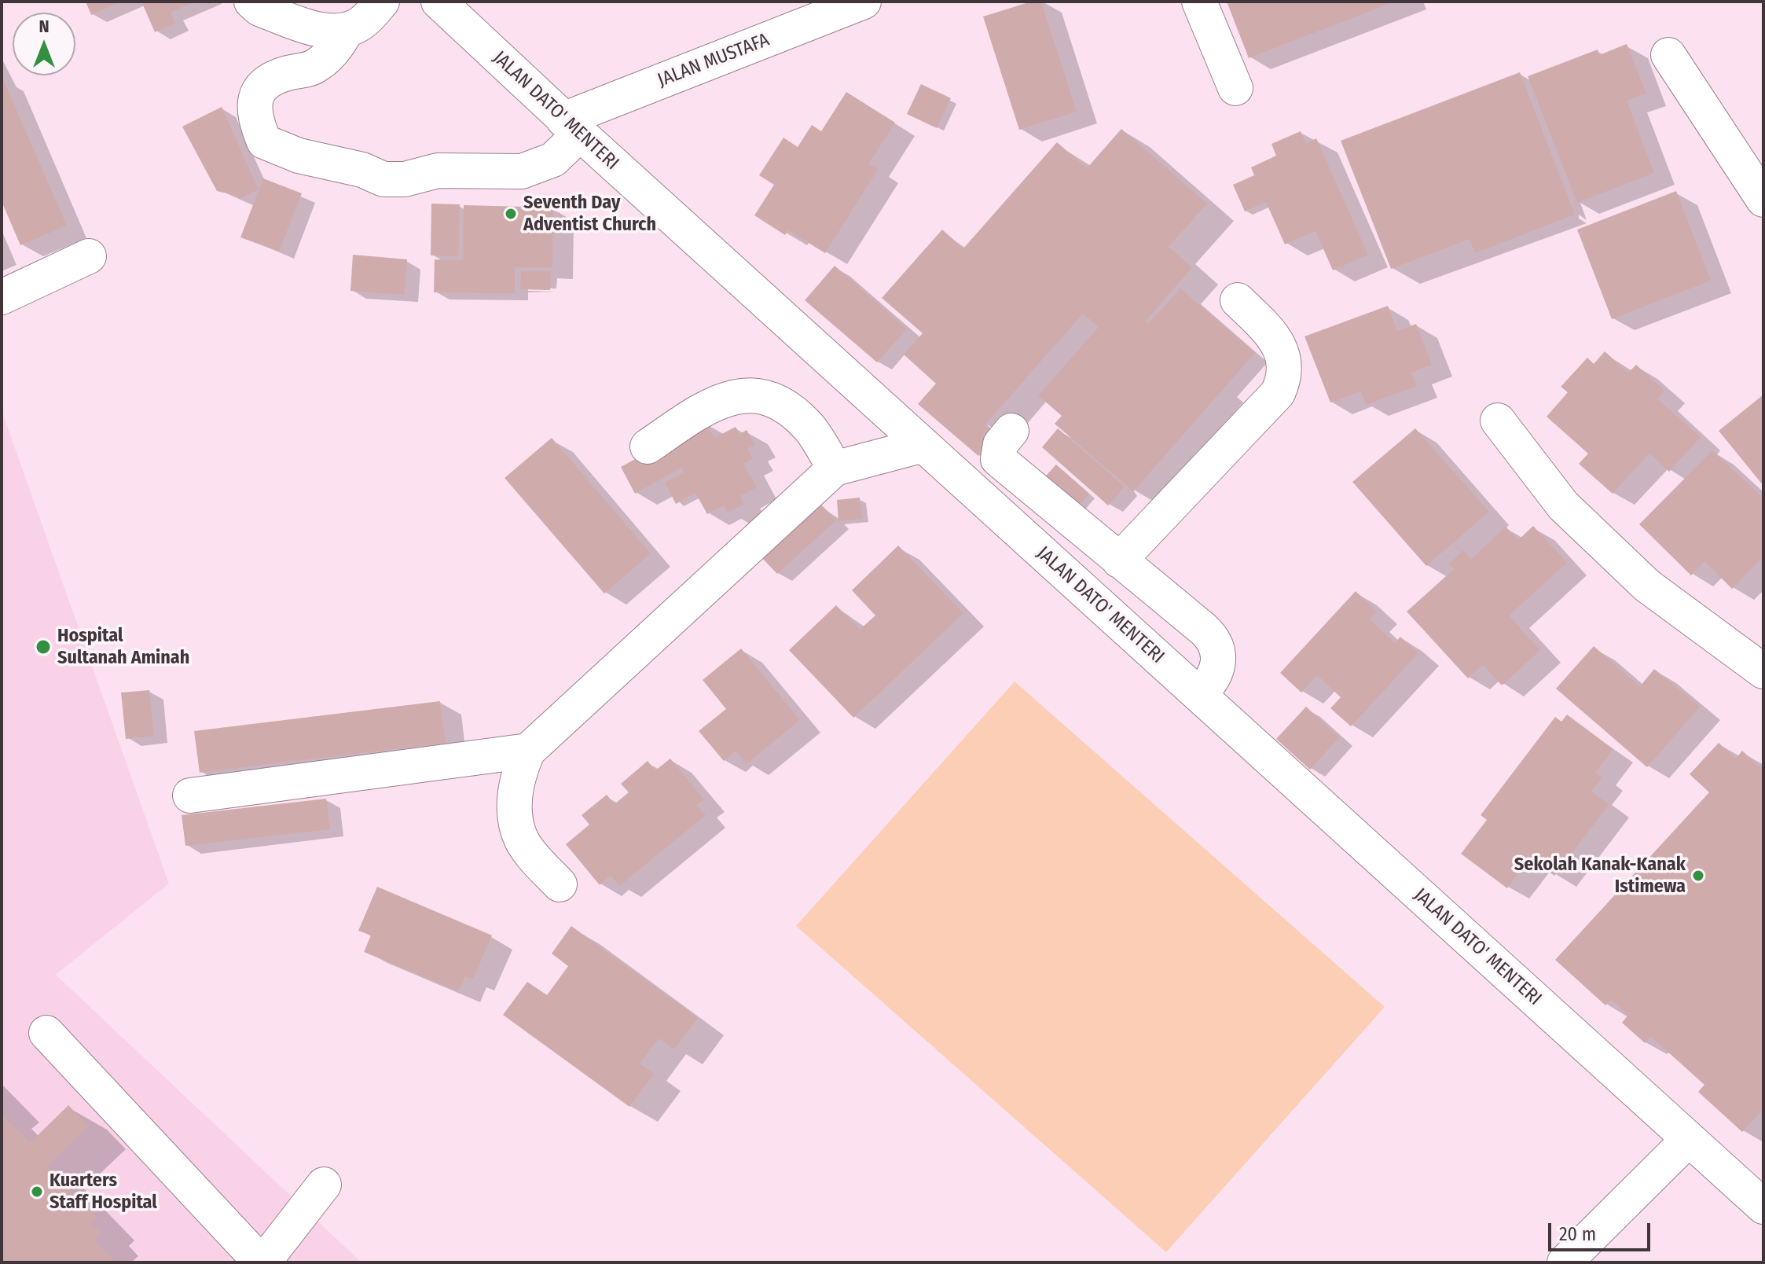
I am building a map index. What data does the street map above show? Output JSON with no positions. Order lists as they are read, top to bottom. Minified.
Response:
{"streets":{"street":["JALAN MUSTAFA","JALAN DATO' MENTERI"]},"crossings":[["JALAN MUSTAFA","JALAN DATO' MENTERI"]],"places":["Seventh Day Adventist Church","Hospital Sultanah Aminah","Sekolah Kanak-Kanak Istimewa","Kuarters Staff Hospital"],"scale_bar":"20 m","north":"top"}
